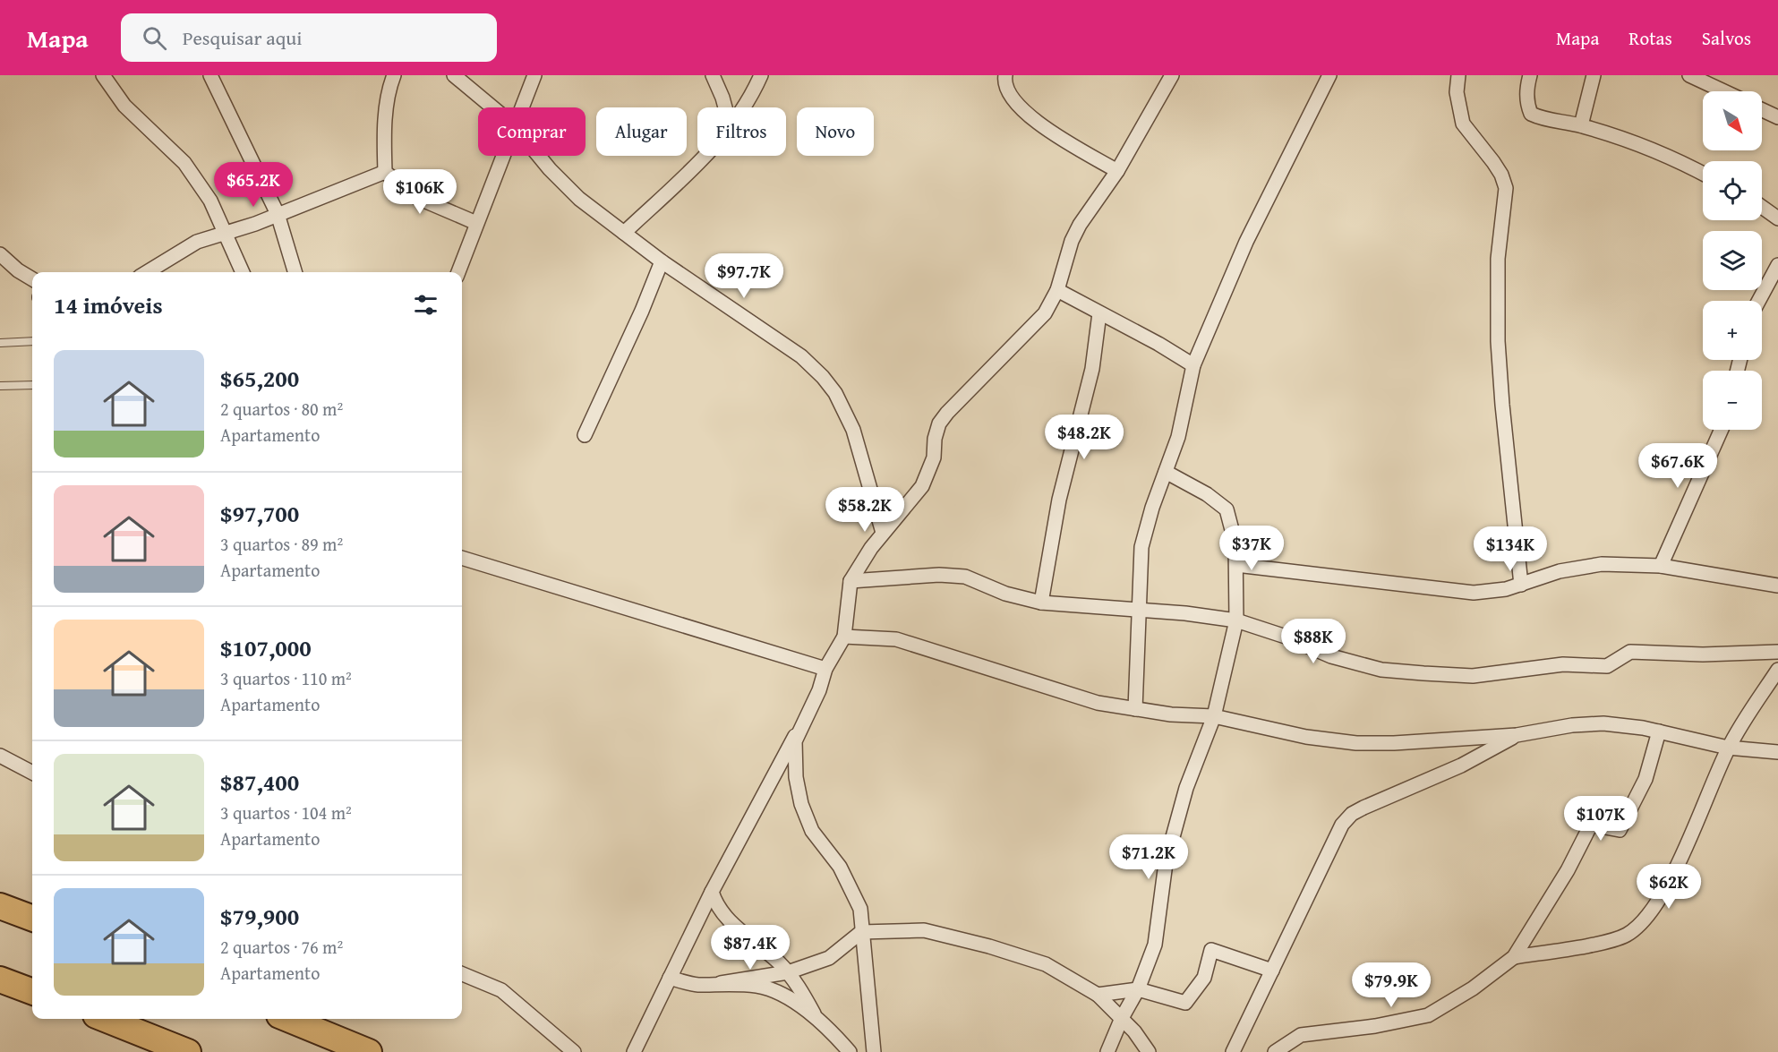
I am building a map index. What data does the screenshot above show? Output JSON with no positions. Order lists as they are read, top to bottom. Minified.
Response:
{"north":"bottom right","page":{"header":"Mapa","search":"Pesquisar aqui","nav":["Mapa","Rotas","Salvos"],"map_buttons":["+","−"],"chip":["Comprar","Alugar","Filtros","Novo"],"price":["$65.2K","$106K","$97.7K","$48.2K","$67.6K","$58.2K","$37K","$134K","$88K","$107K","$71.2K","$62K","$87.4K","$79.9K"],"heading":"14 imóveis","list":[{"name":"$65,200","note":"2 quartos · 80 m² · Apartamento"},{"name":"$97,700","note":"3 quartos · 89 m² · Apartamento"},{"name":"$107,000","note":"3 quartos · 110 m² · Apartamento"},{"name":"$87,400","note":"3 quartos · 104 m² · Apartamento"},{"name":"$79,900","note":"2 quartos · 76 m² · Apartamento"}]}}
